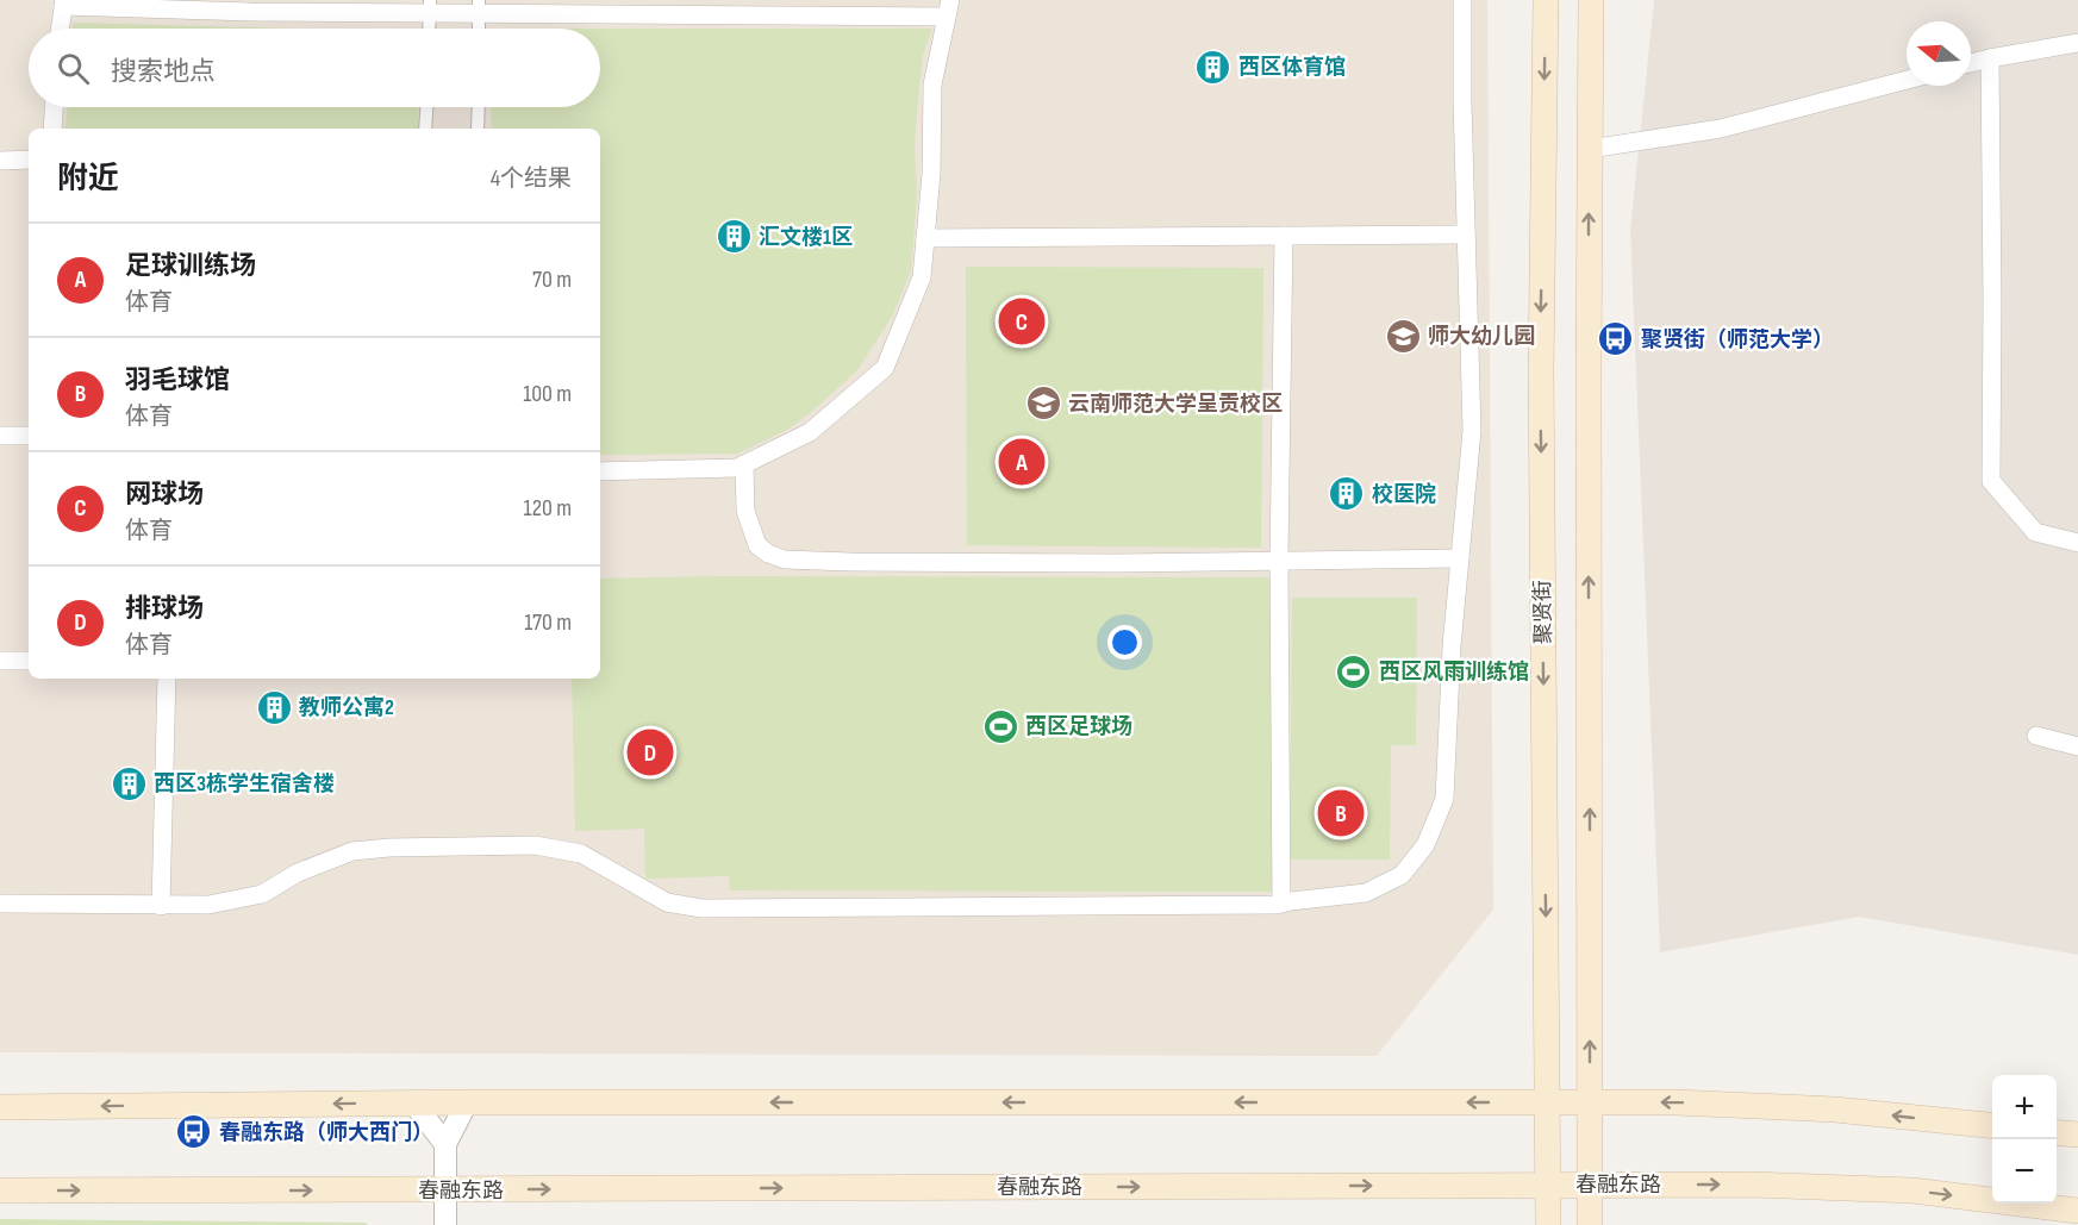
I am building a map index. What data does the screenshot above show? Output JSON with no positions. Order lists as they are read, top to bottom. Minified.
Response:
{"streets":{"main road":["聚贤街","春融东路"]},"crossings":[["聚贤街","春融东路"]],"places":{"building":["西区体育馆","汇文楼1区","校医院","教师公寓2","西区3栋学生宿舍楼"],"school or university":["师大幼儿园","云南师范大学呈贡校区"],"bus stop":["聚贤街（师范大学）","春融东路（师大西门）"],"sports":["西区风雨训练馆","西区足球场"]},"north":"left","page":{"search":"搜索地点","heading":["附近","4个结果"],"list":[{"mark":"A","name":"足球训练场","note":"体育","value":"70 m"},{"mark":"B","name":"羽毛球馆","note":"体育","value":"100 m"},{"mark":"C","name":"网球场","note":"体育","value":"120 m"},{"mark":"D","name":"排球场","note":"体育","value":"170 m"}],"pins":["C","A","D","B"],"map_buttons":["+","−"]}}
